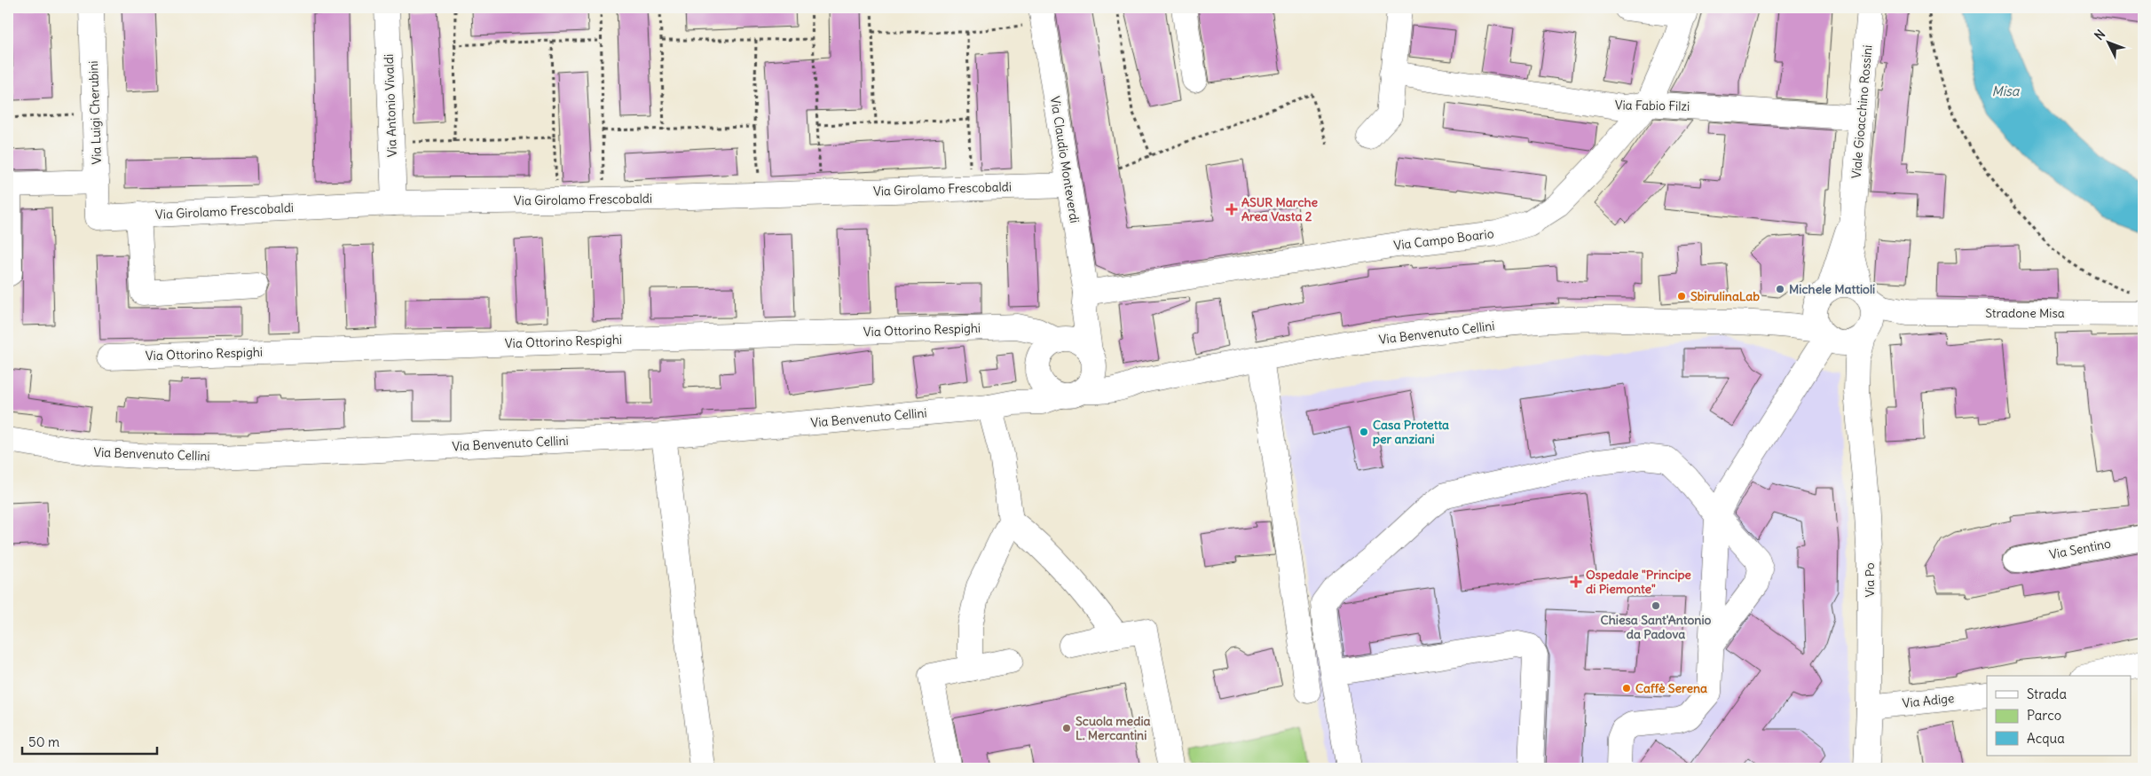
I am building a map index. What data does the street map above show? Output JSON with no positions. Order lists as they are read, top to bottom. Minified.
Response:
{"streets":{"street":["Via Antonio Vivaldi","Via Fabio Filzi","Viale Gioacchino Rossini","Via Luigi Cherubini","Via Claudio Monteverdi","Via Girolamo Frescobaldi","Via Campo Boario","Stradone Misa","Via Ottorino Respighi","Via Benvenuto Cellini","Via Sentino","Via Po","Via Adige"]},"crossings":[["Via Antonio Vivaldi","Via Girolamo Frescobaldi"],["Via Fabio Filzi","Viale Gioacchino Rossini"],["Via Fabio Filzi","Via Campo Boario"],["Viale Gioacchino Rossini","Stradone Misa"],["Viale Gioacchino Rossini","Via Benvenuto Cellini"],["Viale Gioacchino Rossini","Via Po"],["Via Luigi Cherubini","Via Girolamo Frescobaldi"],["Via Claudio Monteverdi","Via Girolamo Frescobaldi"],["Via Claudio Monteverdi","Via Campo Boario"],["Via Claudio Monteverdi","Via Ottorino Respighi"],["Via Claudio Monteverdi","Via Benvenuto Cellini"],["Stradone Misa","Via Benvenuto Cellini"],["Stradone Misa","Via Po"],["Via Ottorino Respighi","Via Benvenuto Cellini"],["Via Benvenuto Cellini","Via Po"],["Via Po","Via Adige"]],"water":["Misa"],"places":{"health":["ASUR Marche Area Vasta 2","Ospedale \"Principe di Piemonte\""],"other":["Michele Mattioli","SbirulinaLab","Casa Protetta per anziani","Chiesa Sant'Antonio da Padova","Caffè Serena","Scuola media L. Mercantini"]},"legend":["Strada","Parco","Acqua"],"scale_bar":"50 m","north":"top left"}
